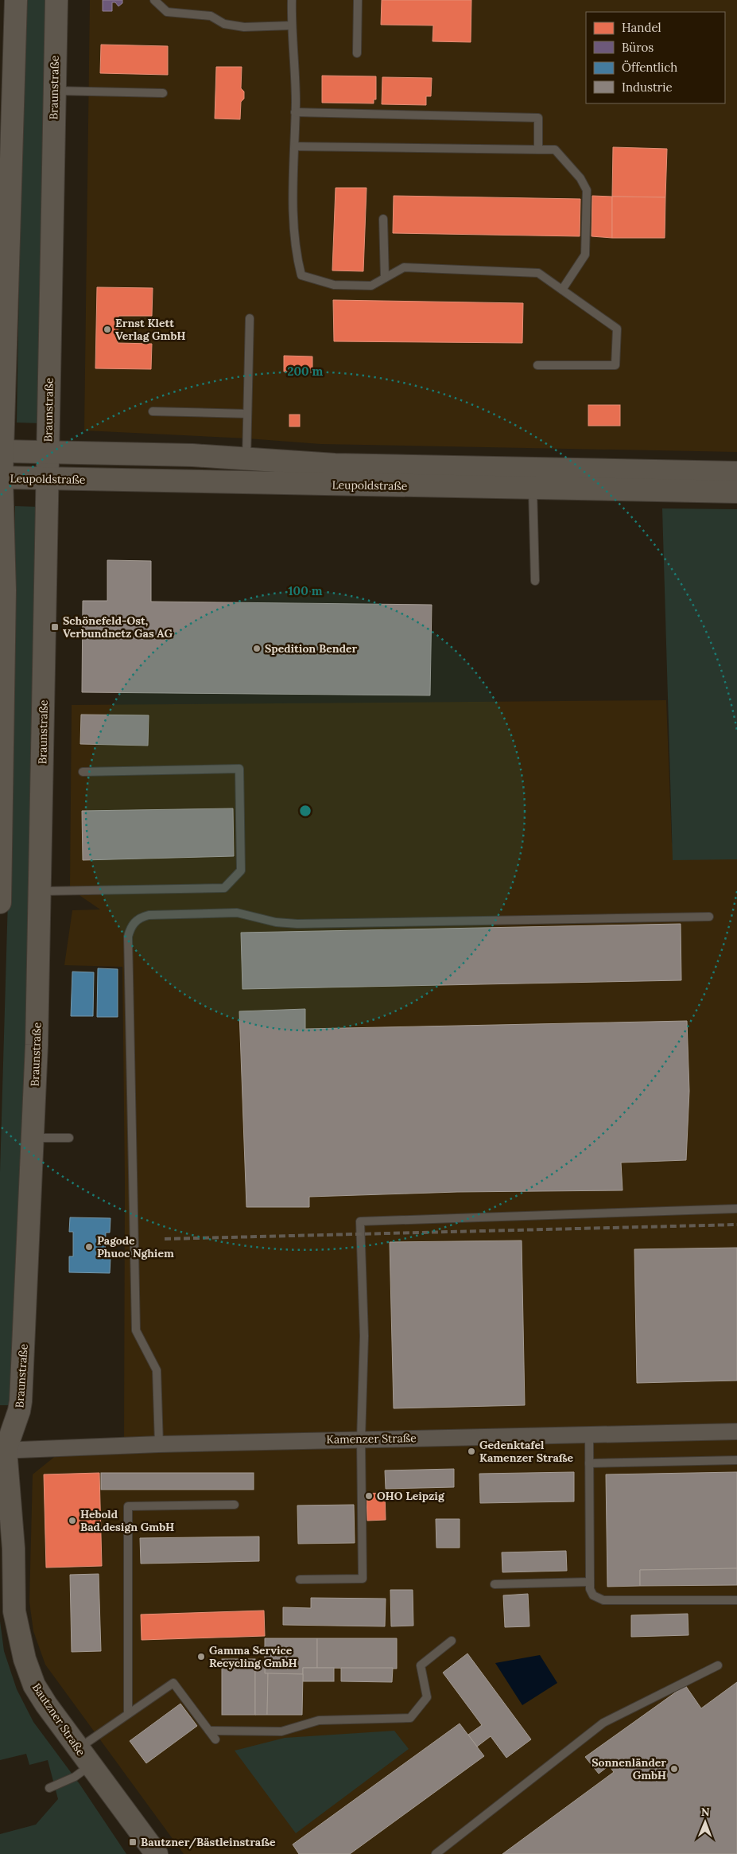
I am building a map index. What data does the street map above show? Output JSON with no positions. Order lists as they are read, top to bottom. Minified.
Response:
{"streets":{"main road":["Braunstraße","Leupoldstraße","Bautzner Straße"],"street":["Kamenzer Straße"]},"crossings":[["Braunstraße","Leupoldstraße"],["Braunstraße","Kamenzer Straße"],["Braunstraße","Bautzner Straße"],["Kamenzer Straße","Bautzner Straße"]],"places":{"other":["Ernst Klett Verlag GmbH","Spedition Bender","Pagode Phuoc Nghiem","Gedenktafel Kamenzer Straße","OHO Leipzig","Hebold Bad.design GmbH","Gamma Service Recycling GmbH","Sonnenländer GmbH"],"transit":["Schönefeld-Ost, Verbundnetz Gas AG","Bautzner/Bästleinstraße"]},"legend":["Handel","Büros","Öffentlich","Industrie"],"north":"top","rings":["200 m","100 m"]}
